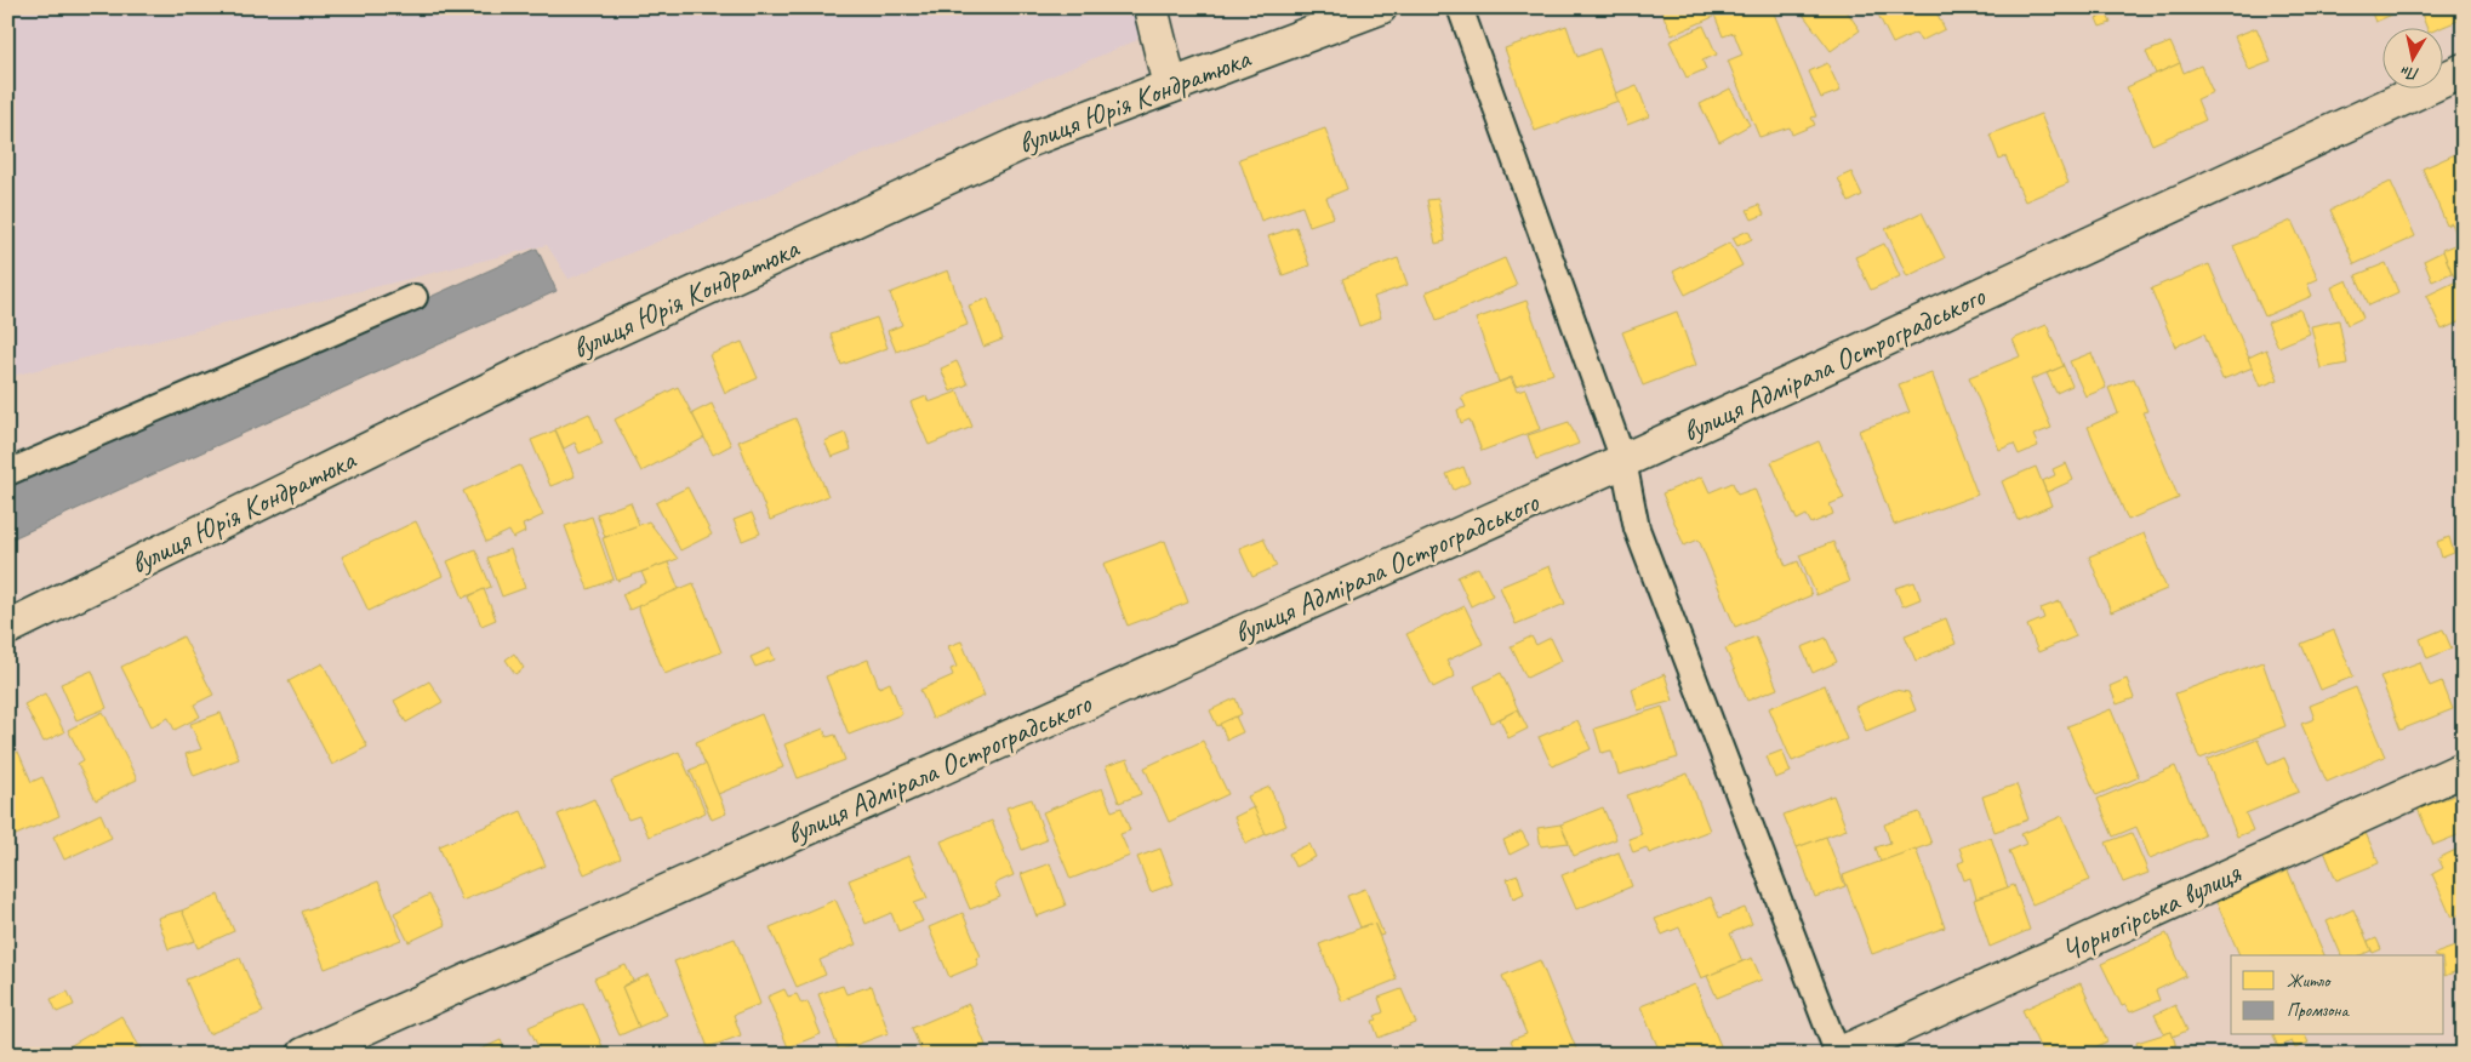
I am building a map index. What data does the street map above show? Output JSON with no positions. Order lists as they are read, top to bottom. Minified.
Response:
{"streets":{"street":["вулиця Юрія Кондратюка","вулиця Адмірала Остроградського","Чорногірська вулиця"]},"legend":["Житло","Промзона"],"north":"bottom"}
